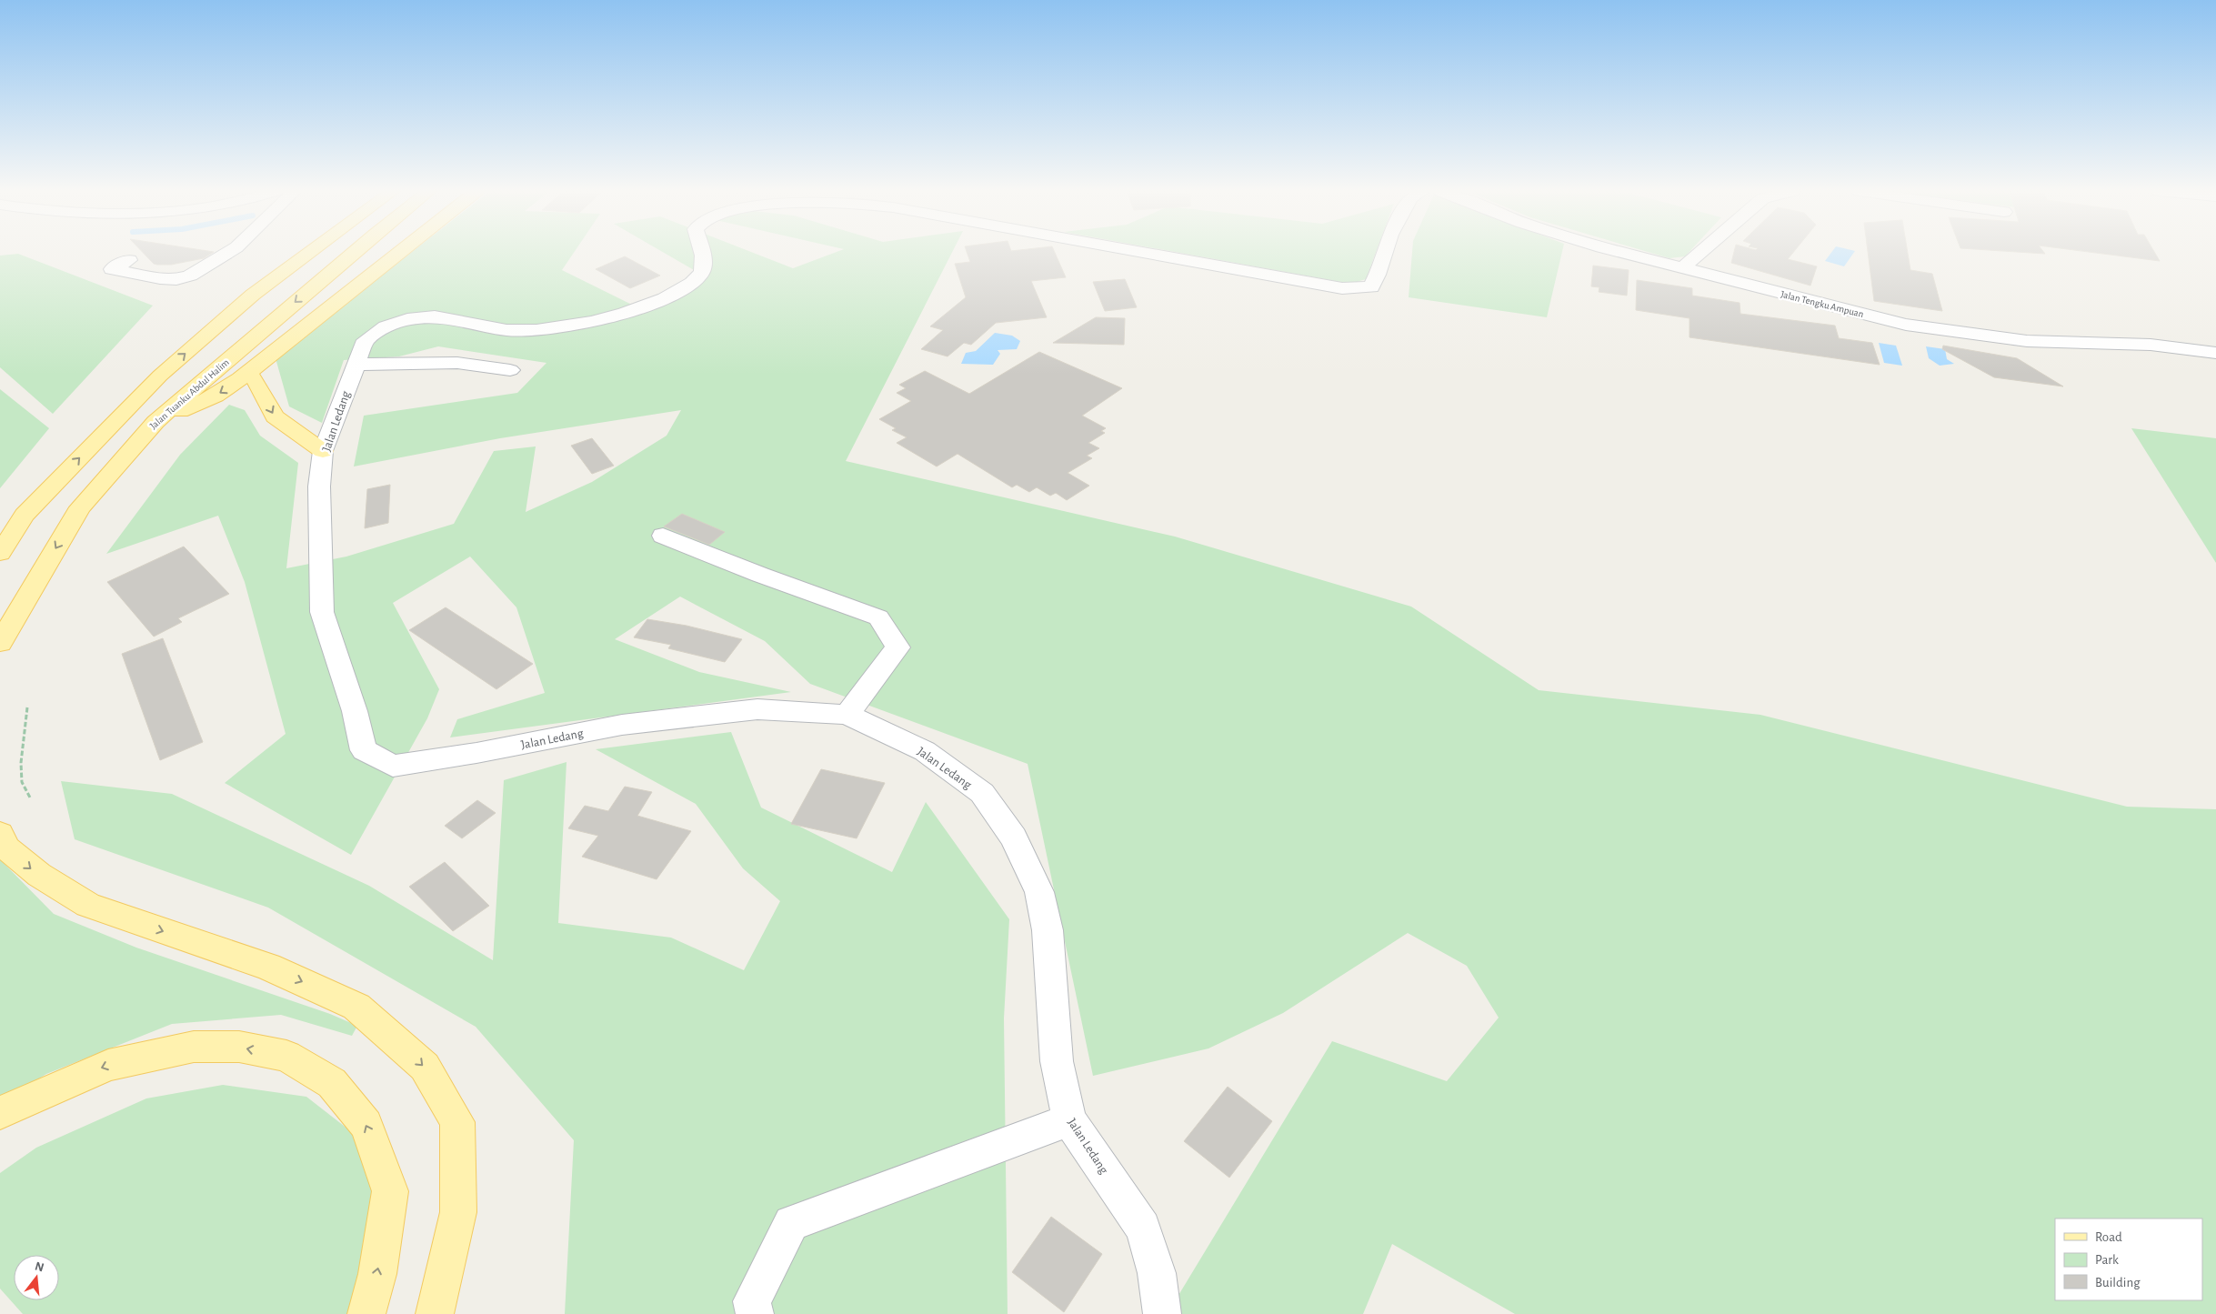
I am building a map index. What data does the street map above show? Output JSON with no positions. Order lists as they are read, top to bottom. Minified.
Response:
{"streets":{"main road":["Jalan Tuanku Abdul Halim"],"street":["Jalan Tengku Ampuan","Jalan Ledang"]},"legend":["Road","Park","Building"],"north":"top"}
